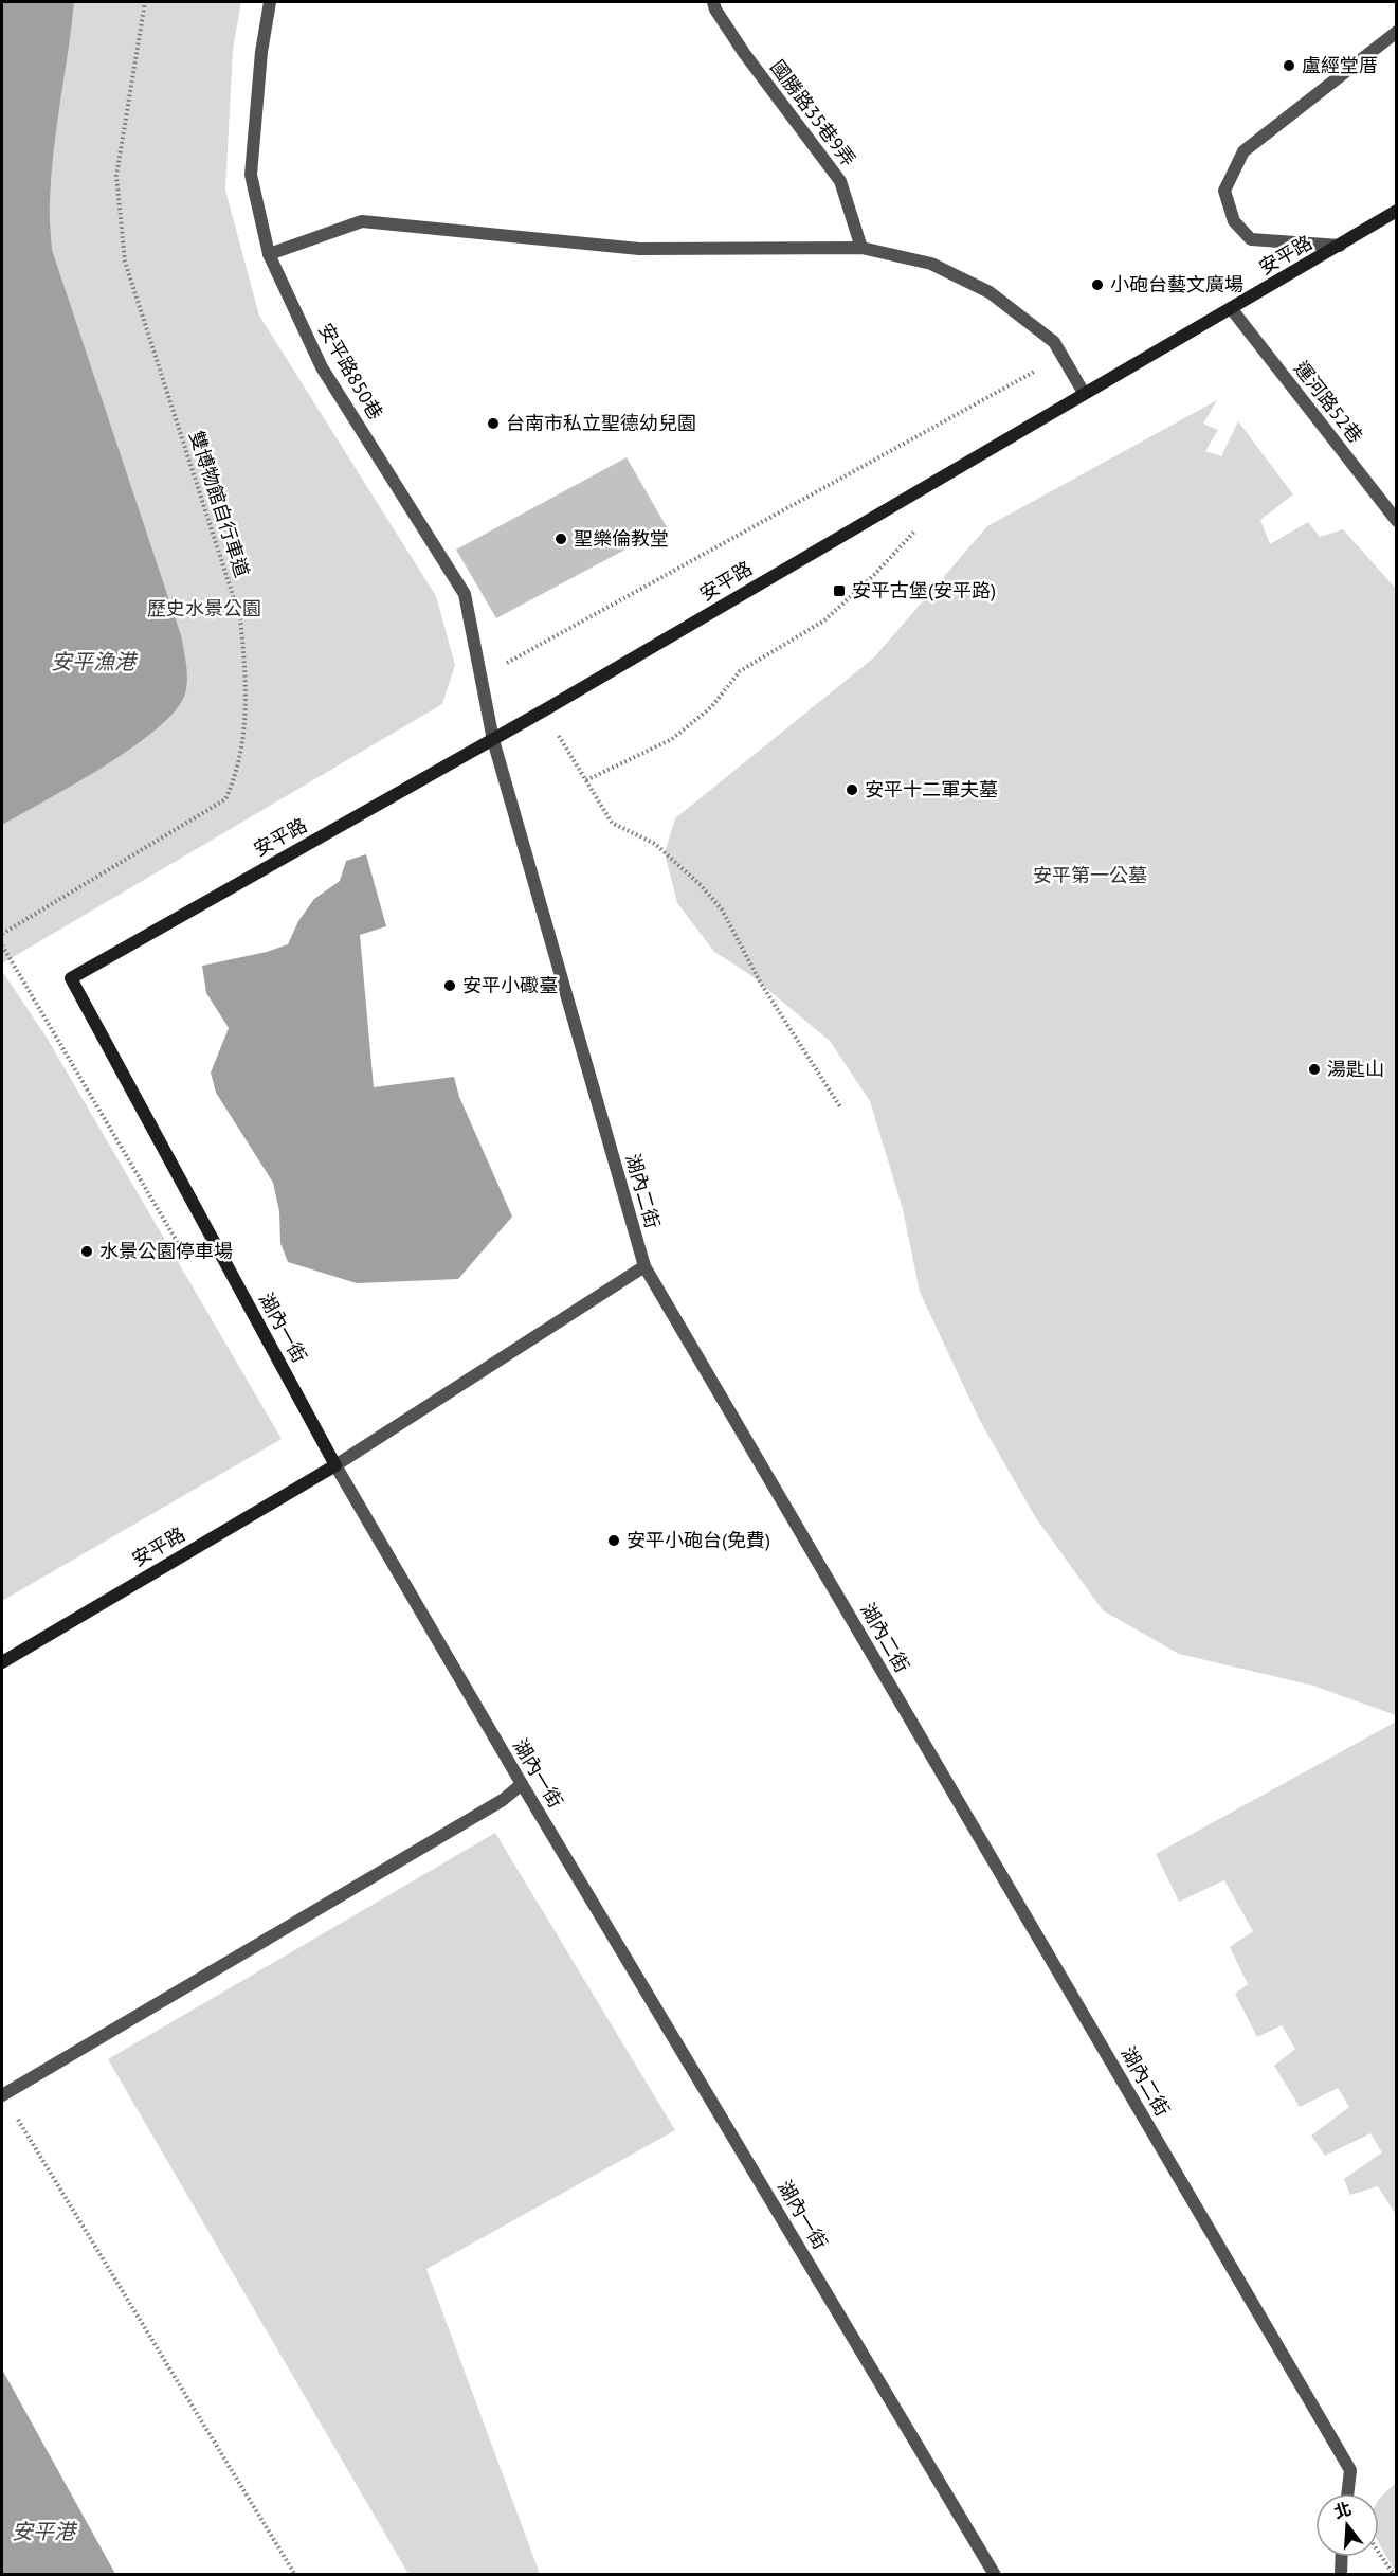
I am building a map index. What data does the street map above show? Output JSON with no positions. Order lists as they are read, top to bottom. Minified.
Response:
{"streets":{"street":["國勝路35巷9弄","安平路","安平路850巷","運河路52巷","湖內二街","湖內一街"],"path":["雙博物館自行車道"]},"crossings":[["安平路","安平路850巷"],["安平路","運河路52巷"],["安平路","湖內二街"],["安平路","湖內一街"],["安平路850巷","湖內二街"]],"water":["安平漁港","安平港"],"parks":["歷史水景公園","安平第一公墓"],"places":{"other":["盧經堂厝","小砲台藝文廣場","台南市私立聖德幼兒園","聖樂倫教堂","安平十二軍夫墓","安平小礮臺","湯匙山","水景公園停車場","安平小砲台(免費)"],"transit":["安平古堡(安平路)"]},"north":"top"}
